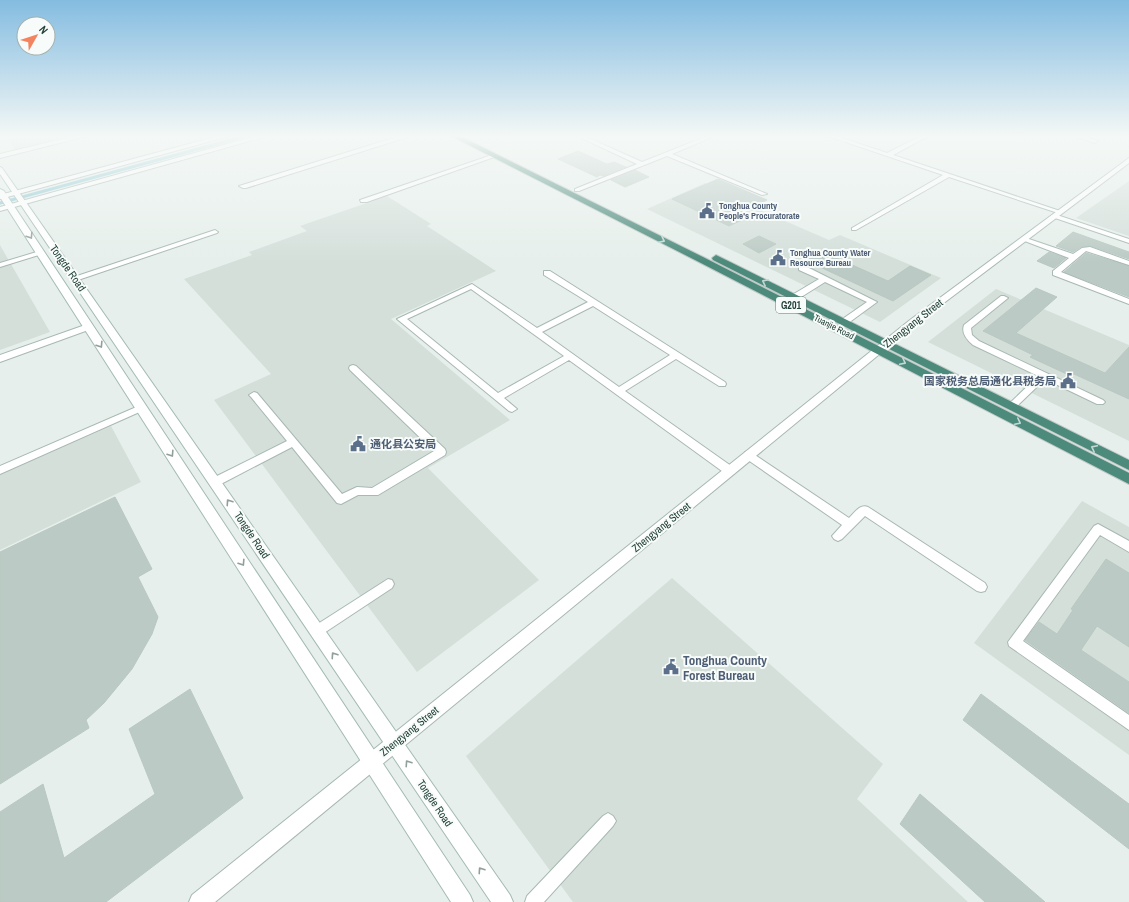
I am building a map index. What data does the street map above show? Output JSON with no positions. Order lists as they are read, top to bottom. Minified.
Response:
{"streets":{"highway":["G201","Tuanjie Road"],"street":["Tongde Road","Zhengyang Street"]},"crossings":[["Tongde Road","Zhengyang Street"],["Zhengyang Street","Tuanjie Road"]],"places":{"public building":["Tonghua County People's Procuratorate","Tonghua County Water Resource Bureau","国家税务总局通化县税务局","通化县公安局","Tonghua County Forest Bureau"]},"north":"top right"}
